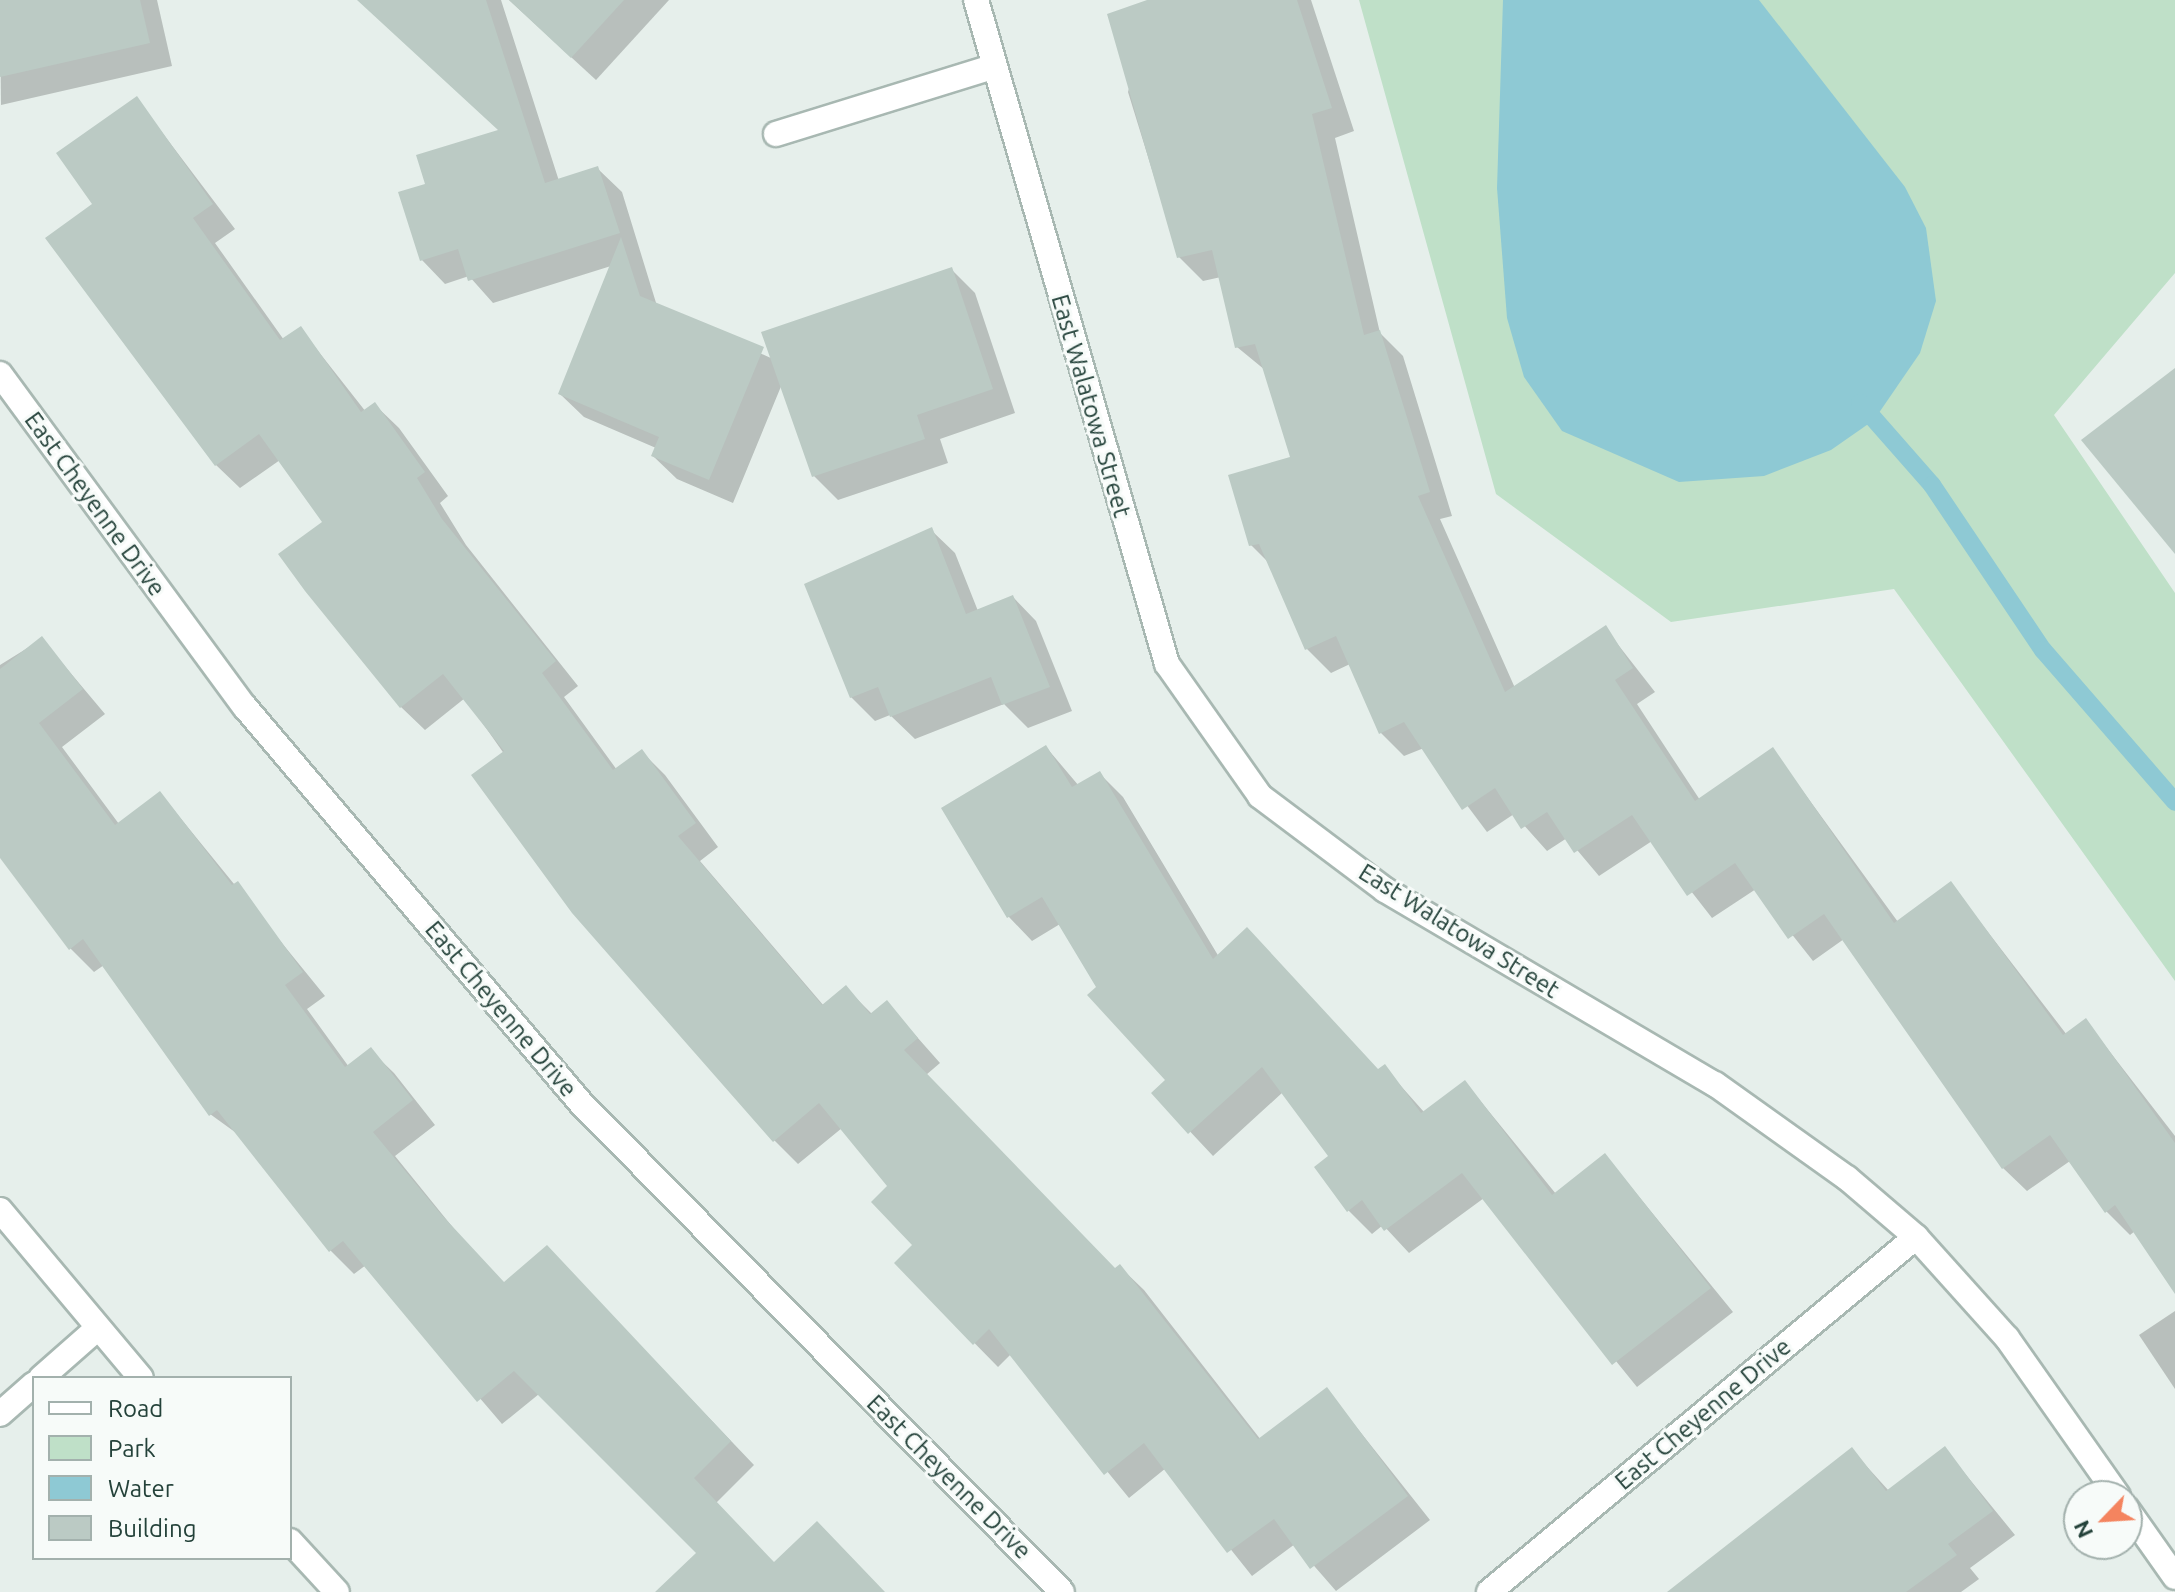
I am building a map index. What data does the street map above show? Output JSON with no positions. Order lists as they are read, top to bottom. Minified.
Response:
{"streets":{"street":["East Walatowa Street","East Cheyenne Drive"]},"crossings":[["East Walatowa Street","East Cheyenne Drive"]],"legend":["Road","Park","Water","Building"],"north":"bottom left"}
